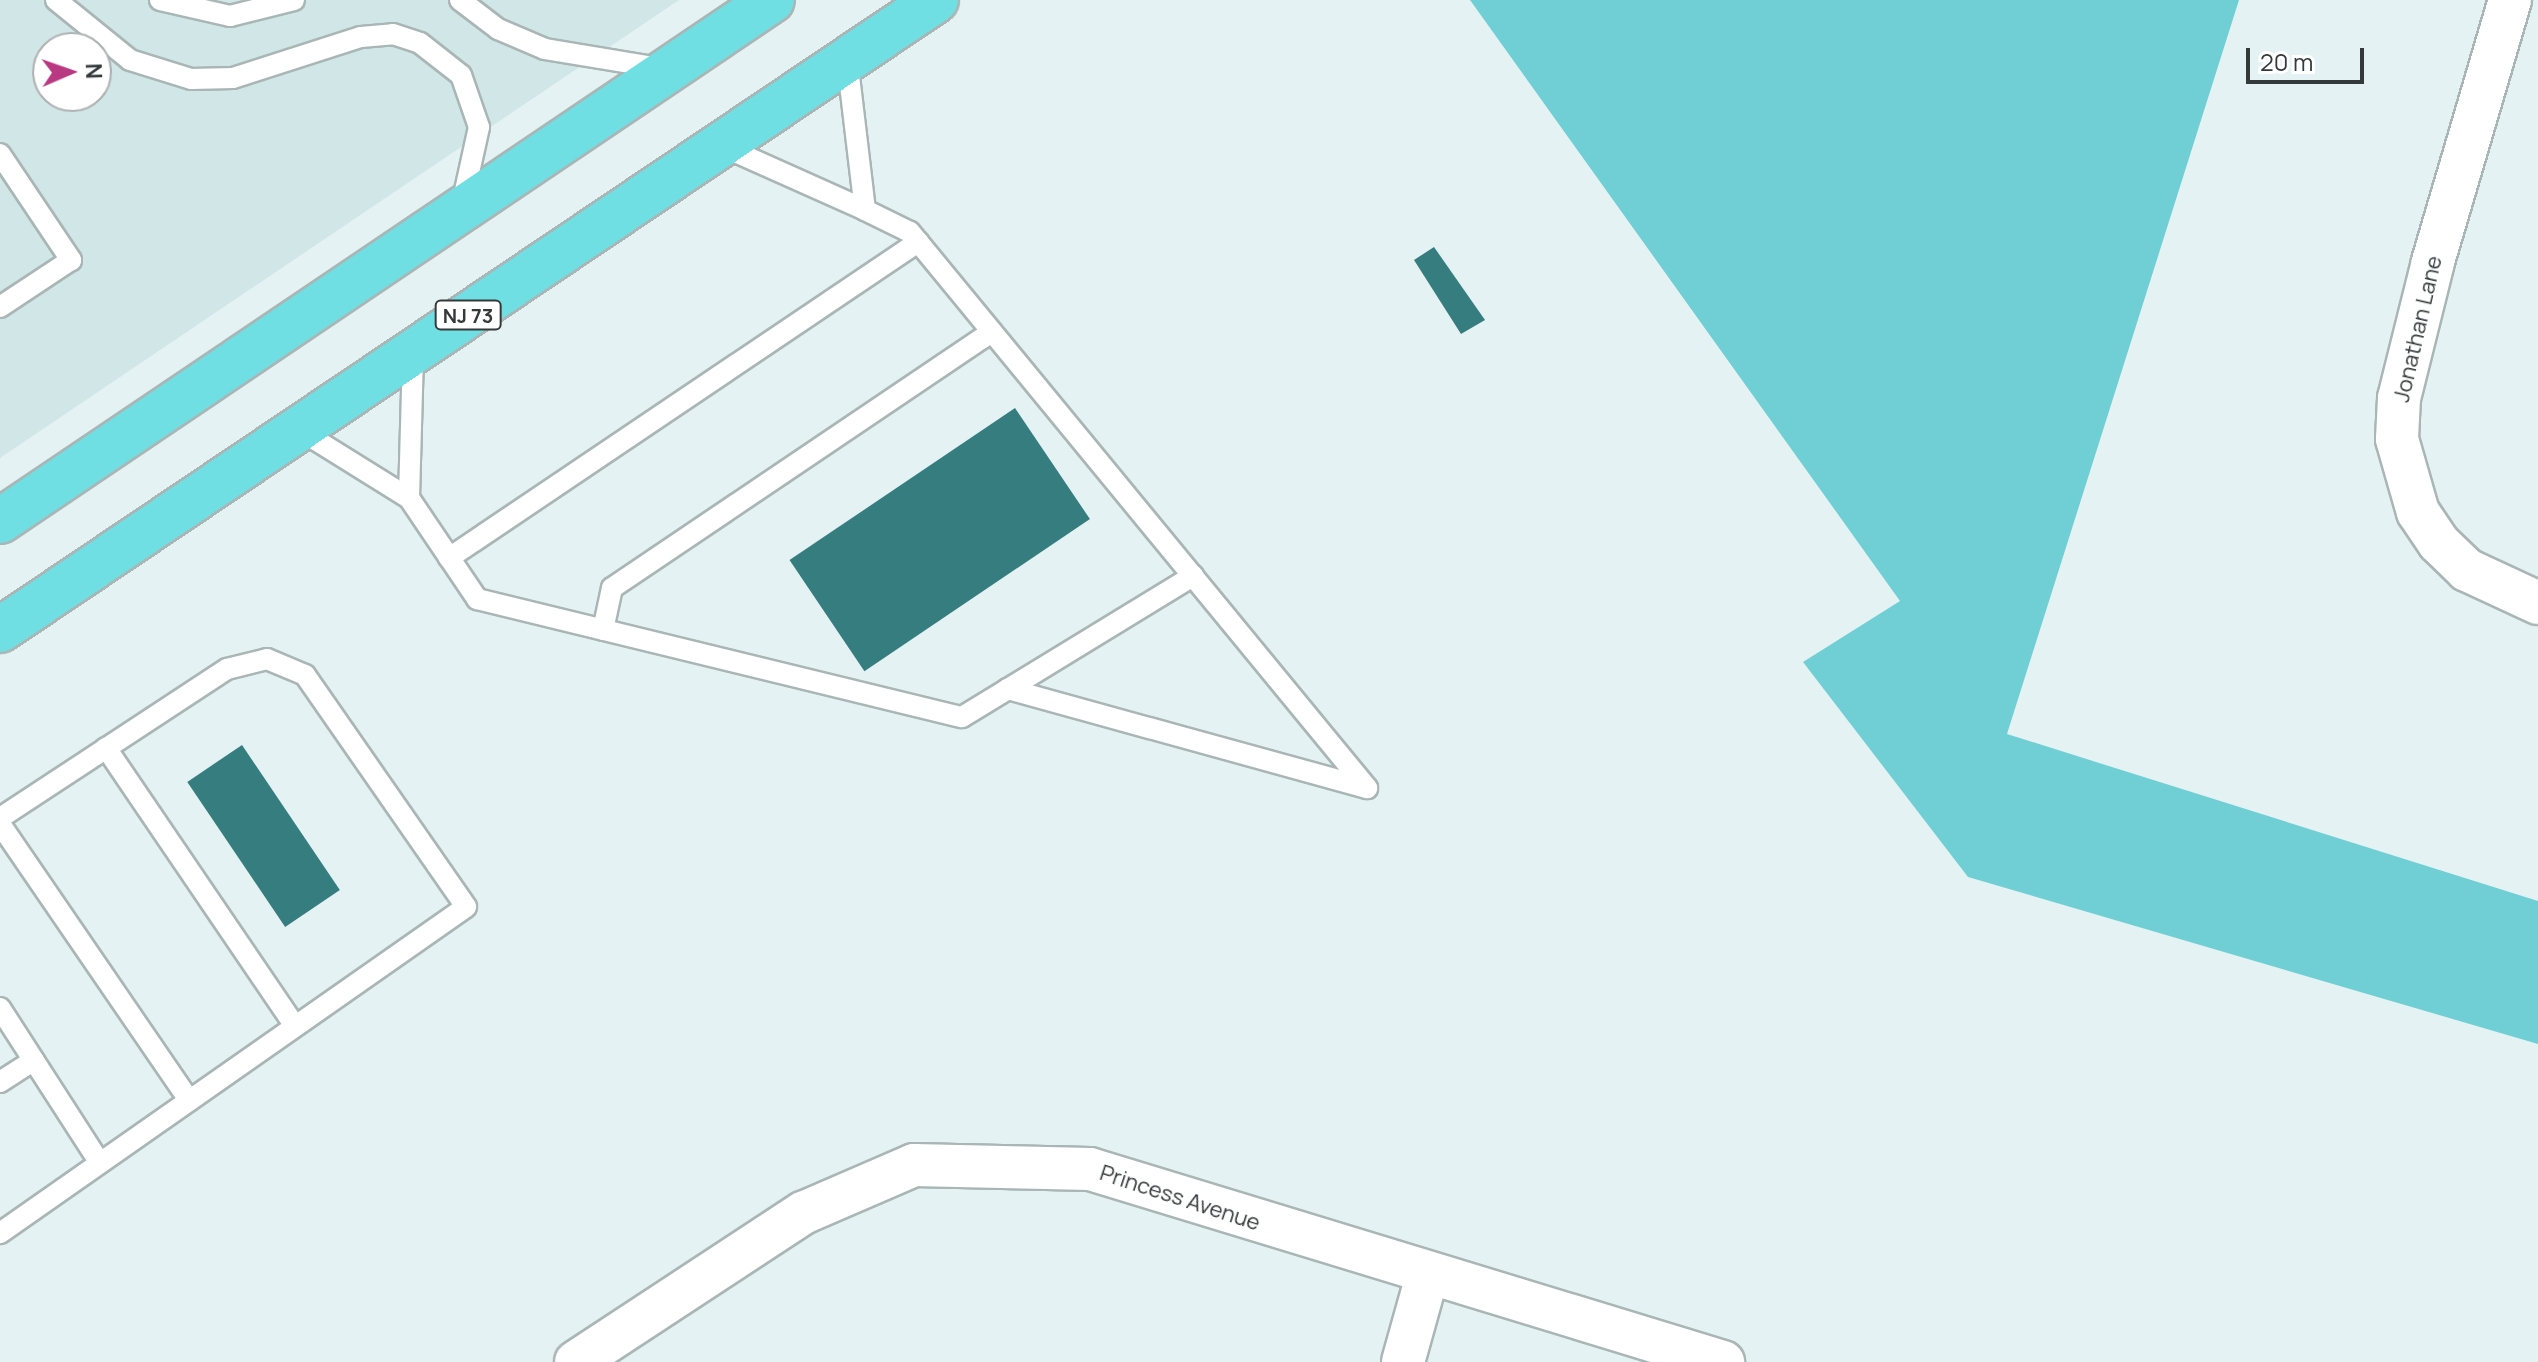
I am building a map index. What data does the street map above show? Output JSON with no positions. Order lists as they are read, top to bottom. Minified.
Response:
{"streets":{"highway":["NJ 73"],"street":["Jonathan Lane","Princess Avenue"]},"scale_bar":"20 m","north":"right"}
